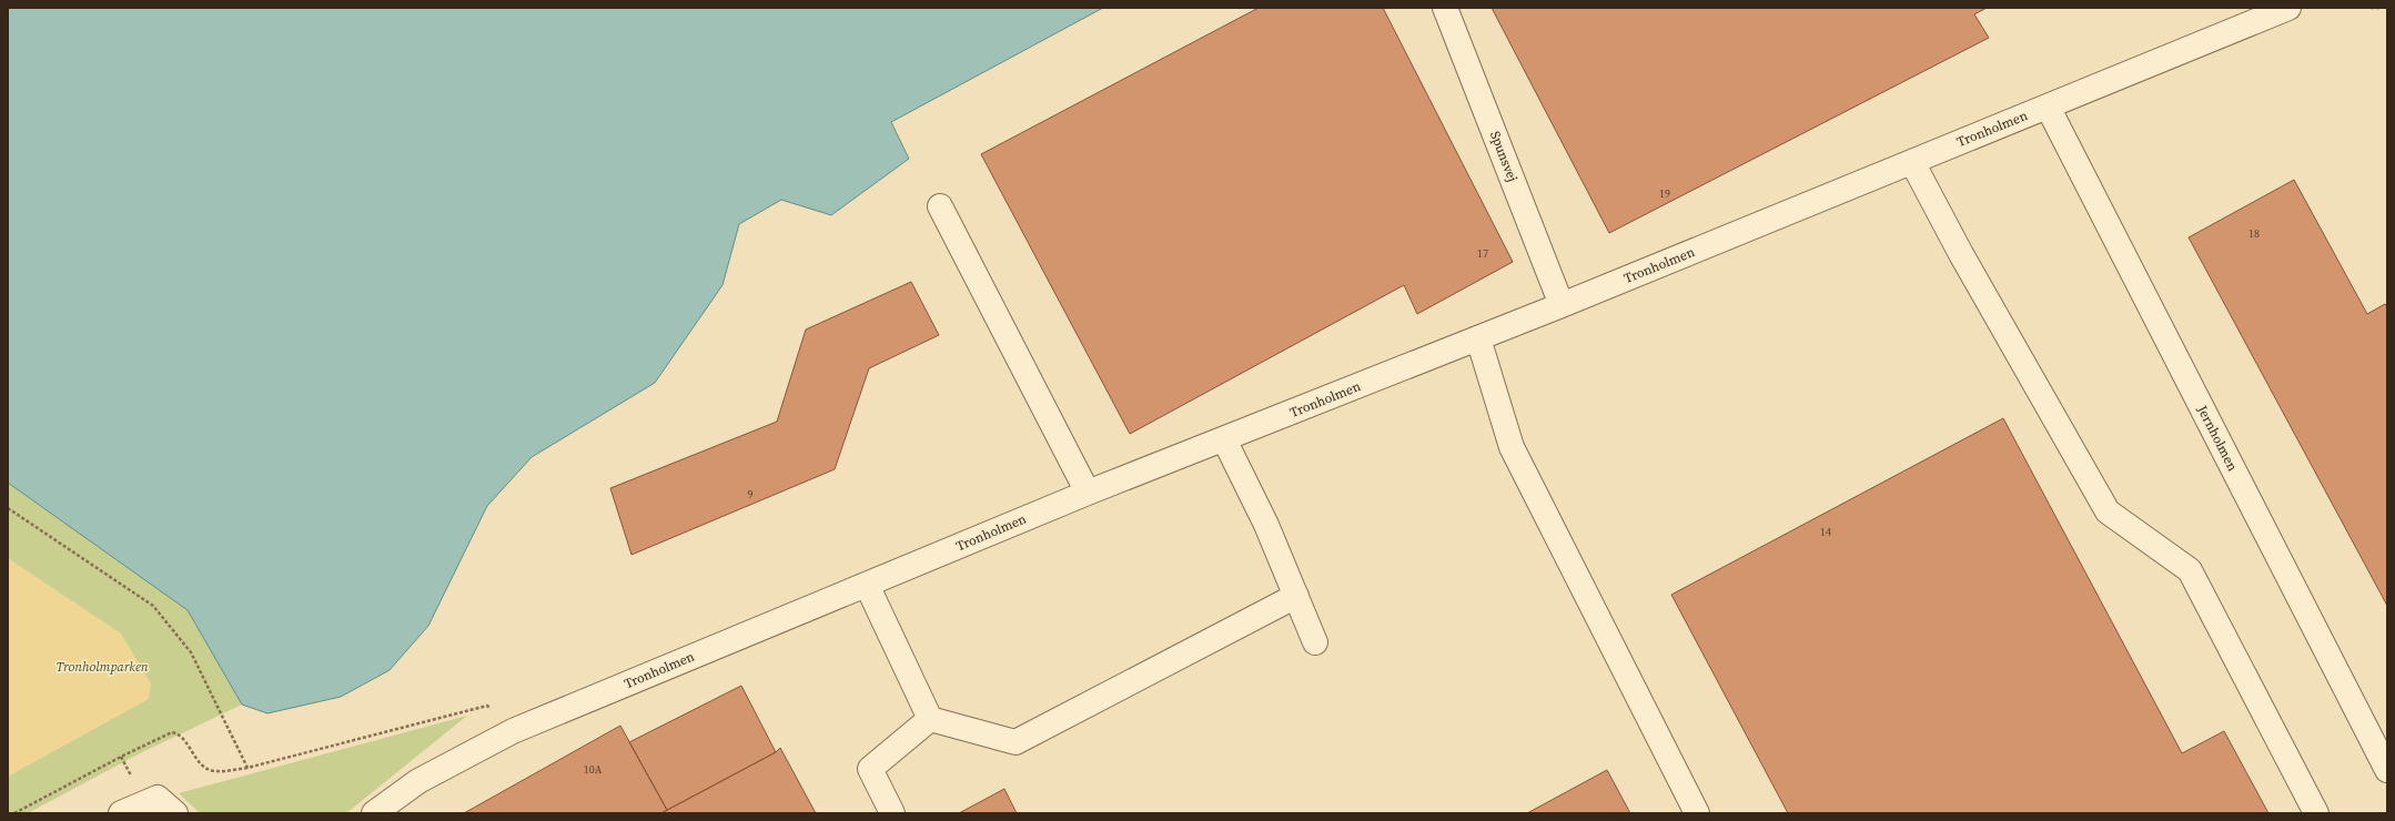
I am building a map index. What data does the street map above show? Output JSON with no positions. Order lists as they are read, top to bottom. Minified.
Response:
{"streets":{"street":["Tronholmen","Spunsvej","Jernholmen"]},"crossings":[["Tronholmen","Spunsvej"],["Tronholmen","Jernholmen"]],"parks":["Tronholmparken"],"house_numbers":["19","18","17","9","14","10A"]}
